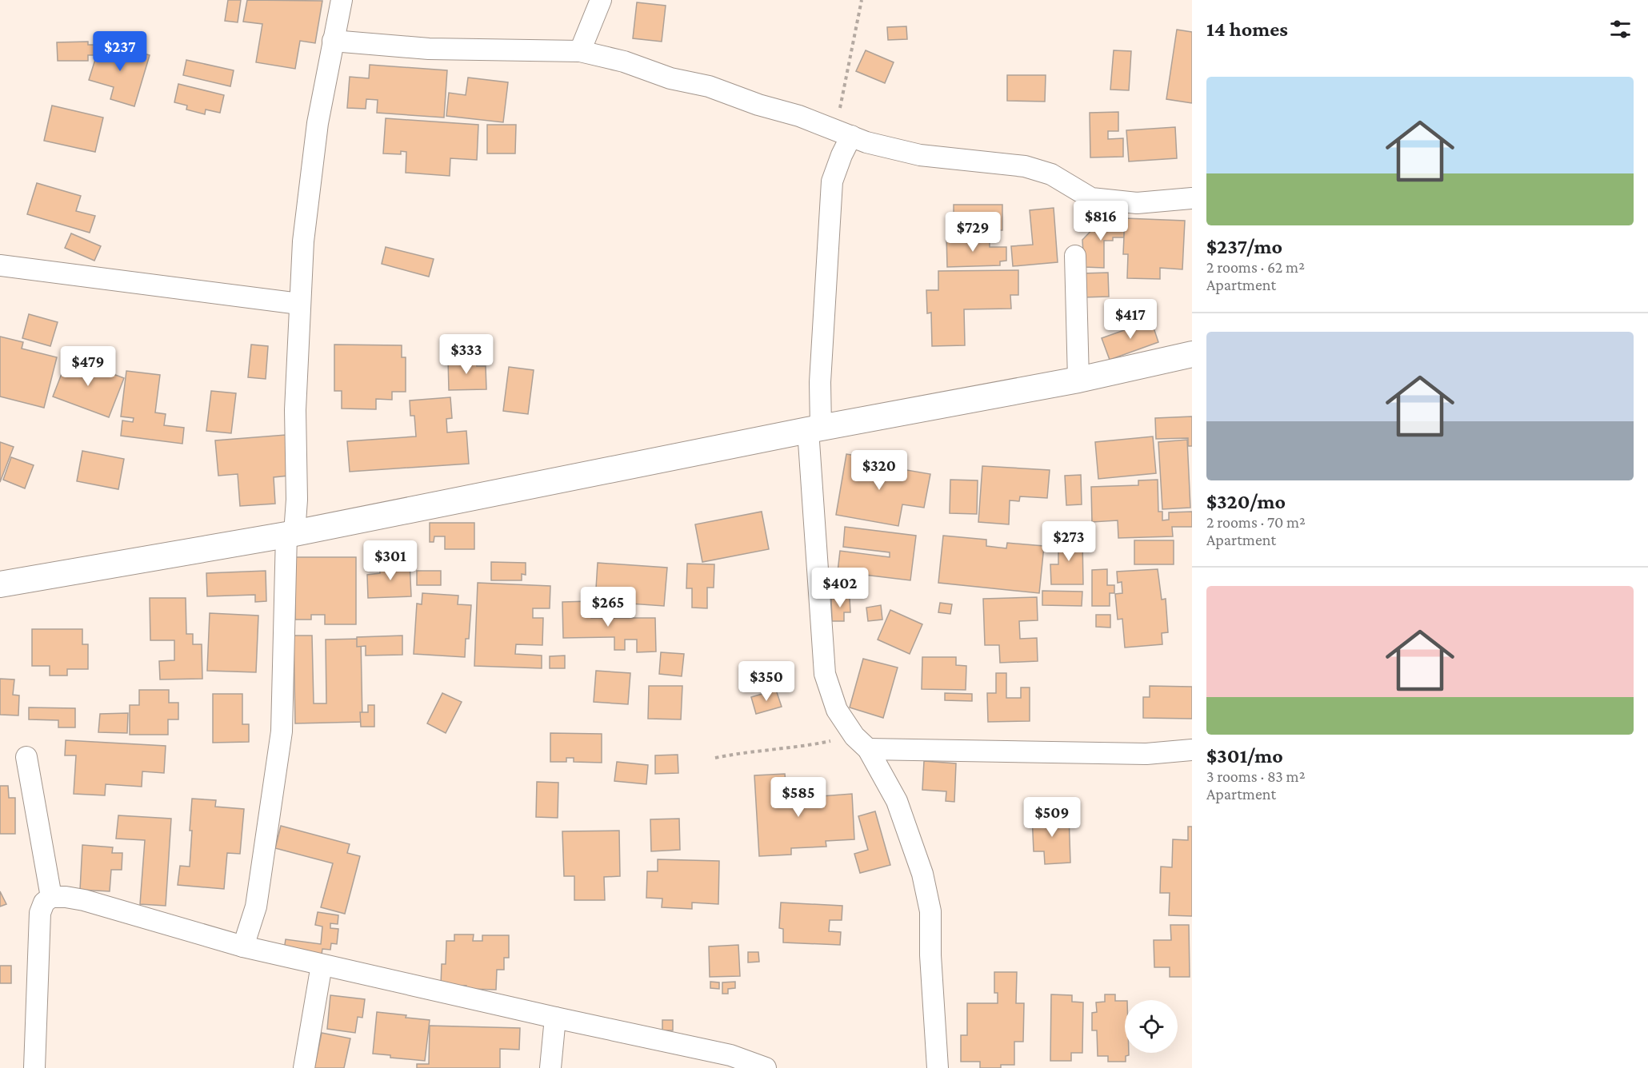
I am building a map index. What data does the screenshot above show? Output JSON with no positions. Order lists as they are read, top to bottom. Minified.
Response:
{"page":{"heading":"14 homes","price":["$237","$816","$729","$417","$333","$479","$320","$273","$301","$402","$265","$350","$585","$509"],"list":[{"name":"$237/mo","note":"2 rooms · 62 m² · Apartment"},{"name":"$320/mo","note":"2 rooms · 70 m² · Apartment"},{"name":"$301/mo","note":"3 rooms · 83 m² · Apartment"}]}}
